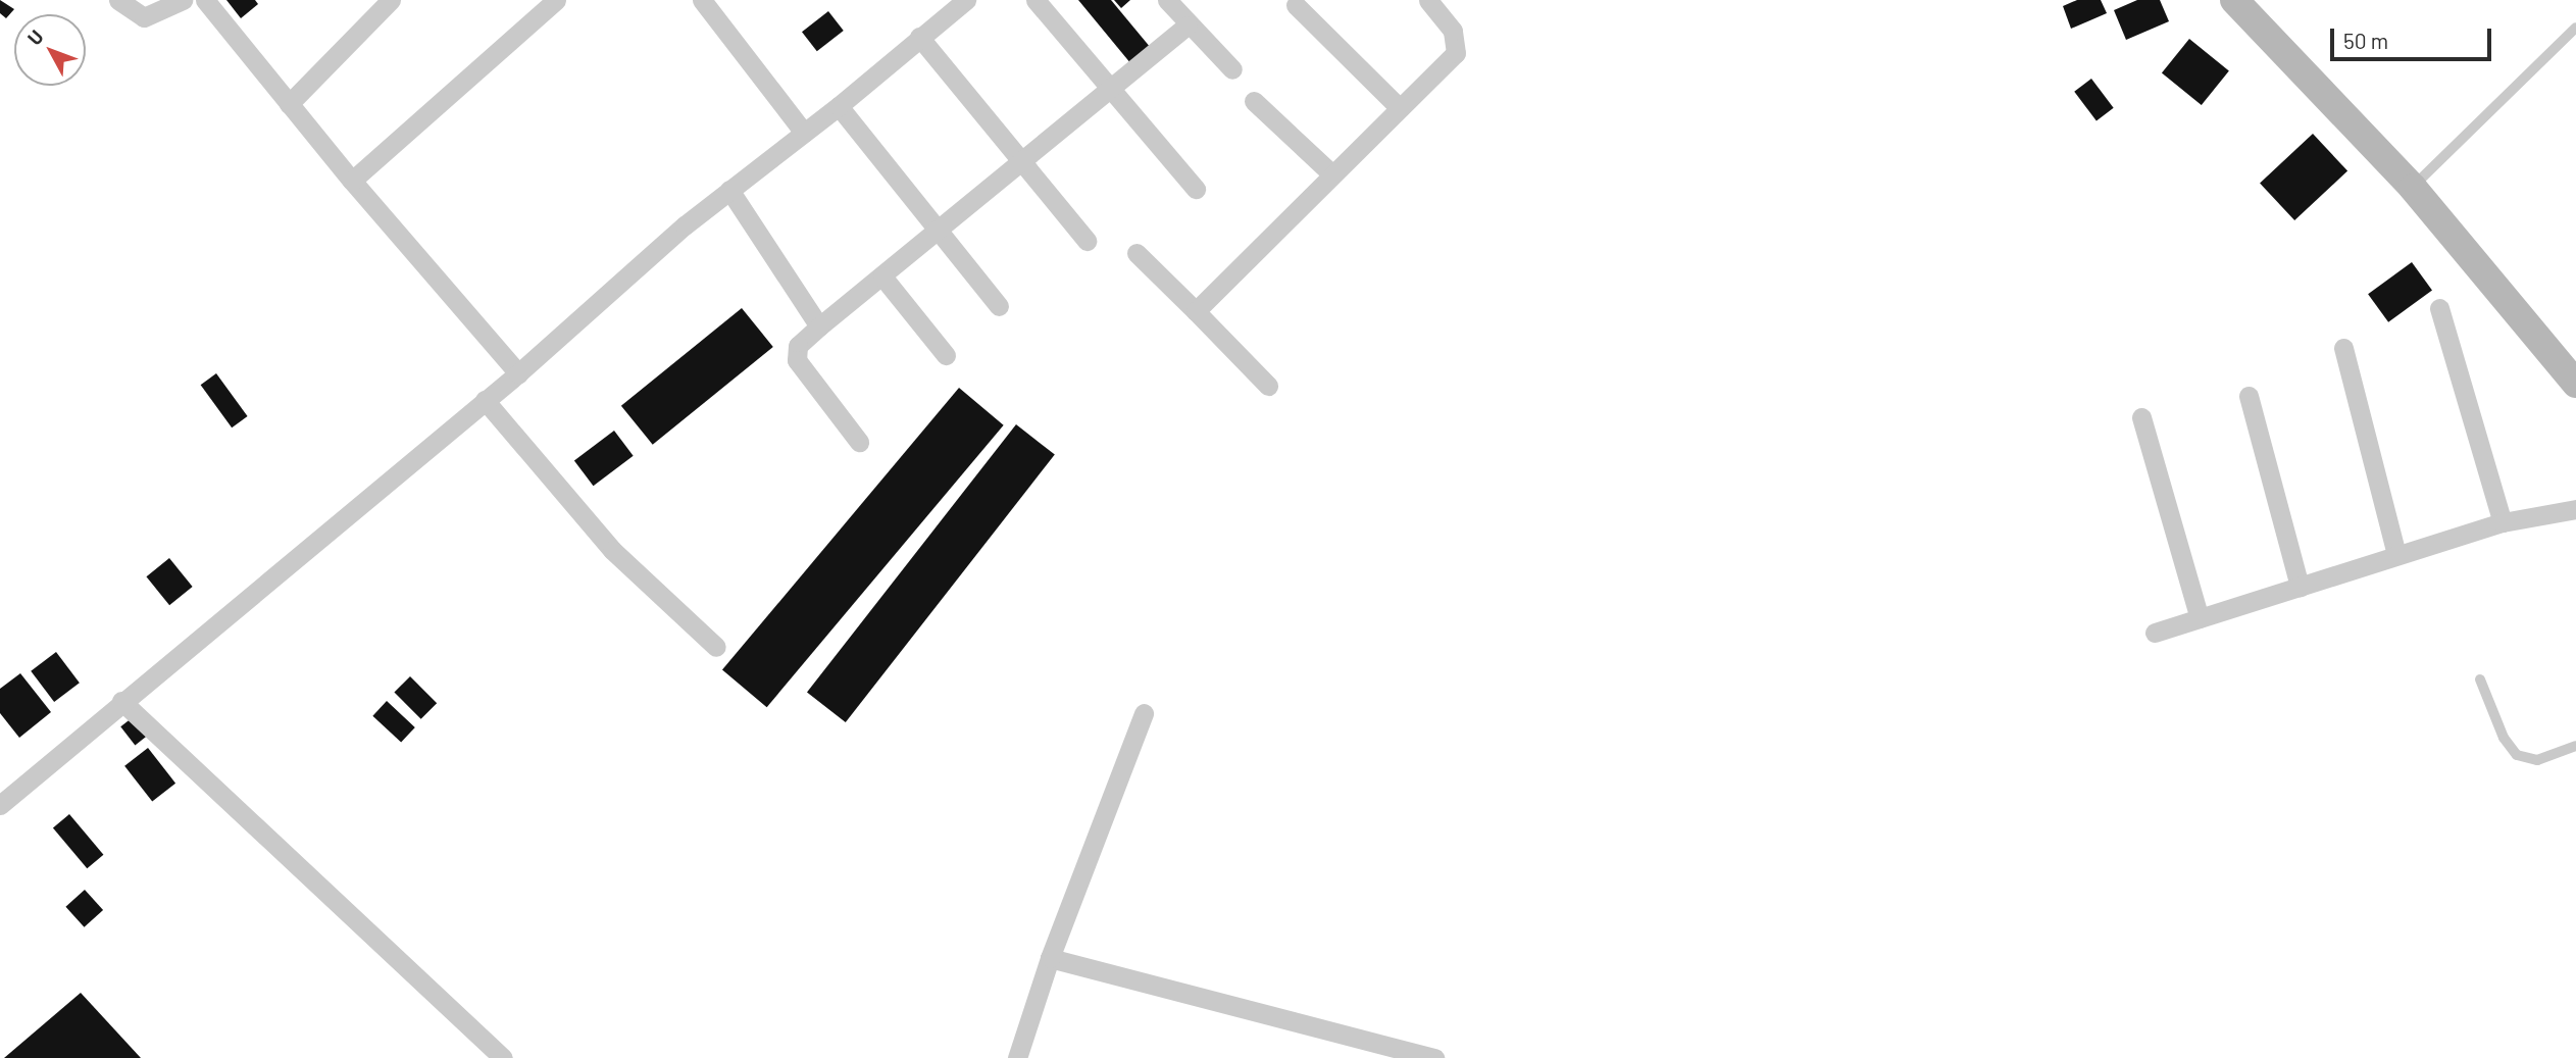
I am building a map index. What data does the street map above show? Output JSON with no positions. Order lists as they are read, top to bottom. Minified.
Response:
{"scale_bar":"50 m","north":"top left"}
